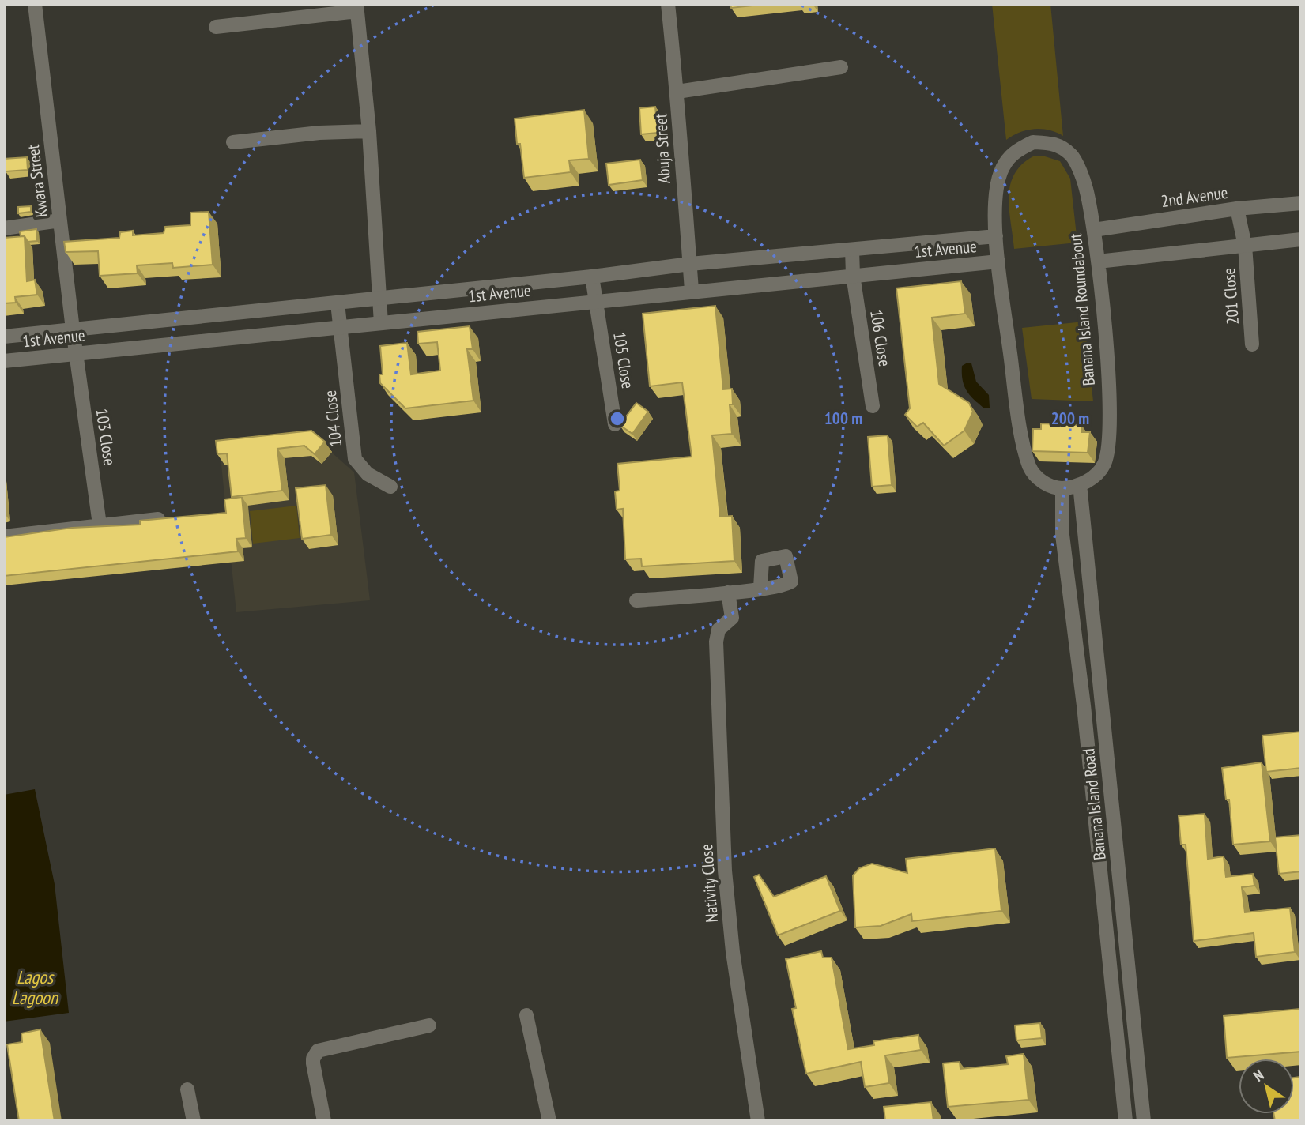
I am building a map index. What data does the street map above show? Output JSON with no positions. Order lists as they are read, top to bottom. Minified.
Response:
{"streets":{"street":["Abuja Street","Kwara Street","2nd Avenue","1st Avenue","201 Close","Banana Island Roundabout","106 Close","105 Close","104 Close","103 Close","Banana Island Road","Nativity Close"]},"crossings":[["Abuja Street","1st Avenue"],["Kwara Street","1st Avenue"],["Kwara Street","103 Close"],["2nd Avenue","201 Close"],["2nd Avenue","Banana Island Roundabout"],["1st Avenue","Banana Island Roundabout"],["1st Avenue","106 Close"],["1st Avenue","105 Close"],["1st Avenue","104 Close"],["1st Avenue","103 Close"],["Banana Island Roundabout","Banana Island Road"]],"water":["Lagos Lagoon"],"north":"top left","rings":["100 m","200 m"]}
